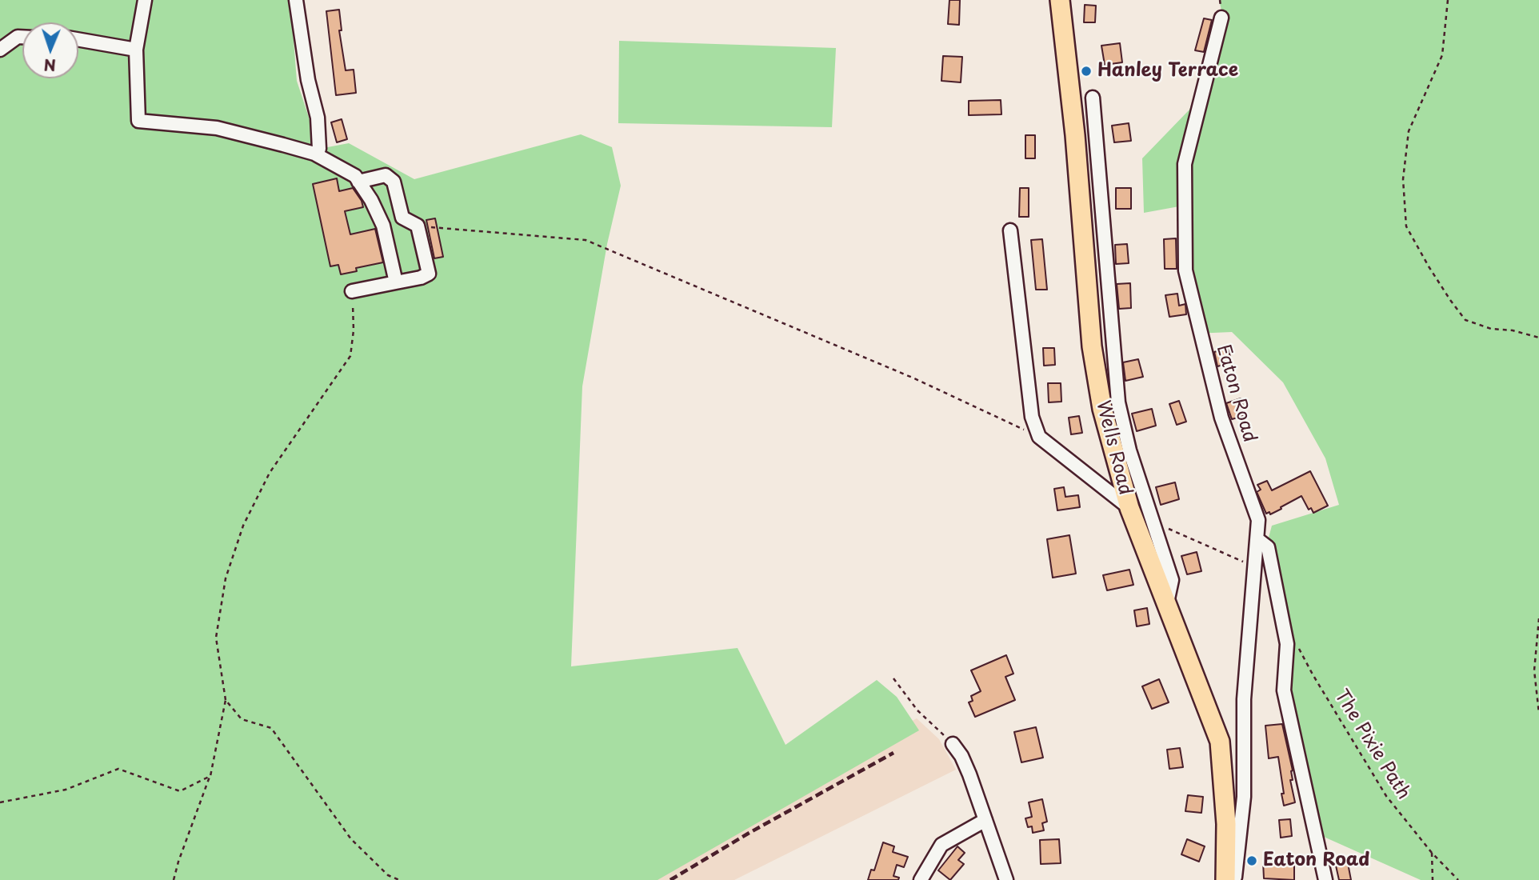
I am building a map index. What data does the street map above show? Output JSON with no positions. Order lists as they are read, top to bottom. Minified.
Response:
{"streets":{"highway":["Wells Road"],"street":["Eaton Road"],"path":["The Pixie Path"]},"places":["Hanley Terrace","Eaton Road"],"north":"bottom"}
